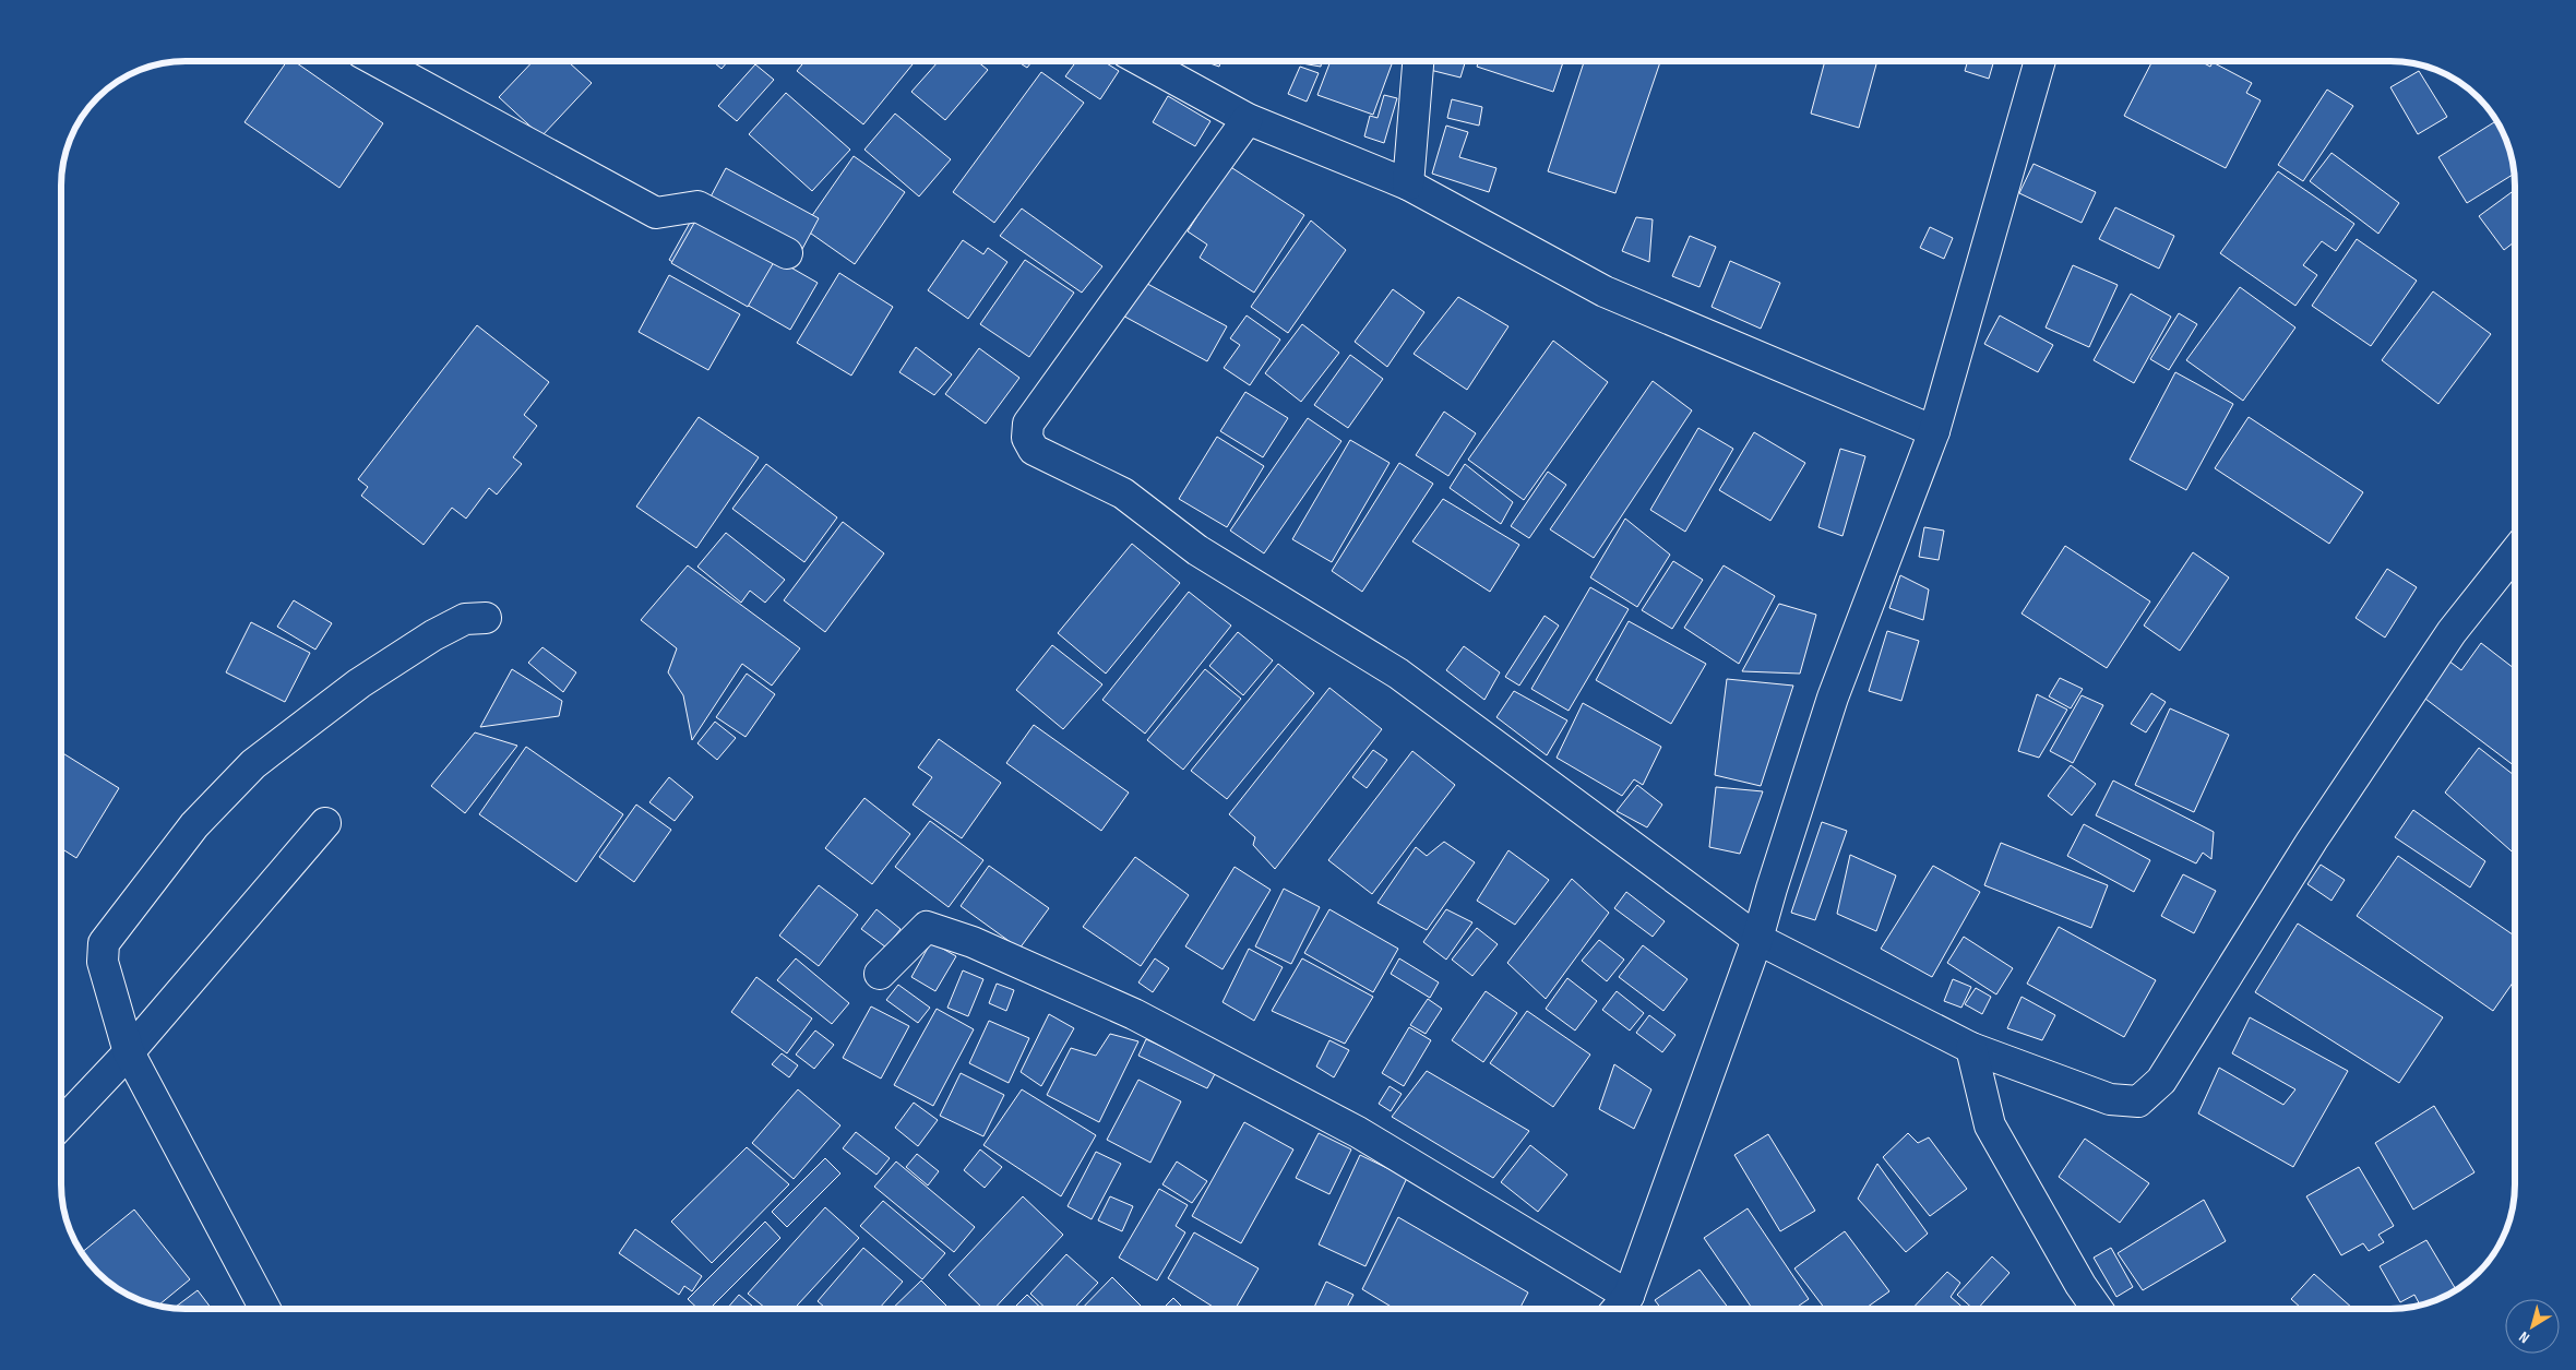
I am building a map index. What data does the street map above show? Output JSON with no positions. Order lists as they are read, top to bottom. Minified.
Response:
{"north":"bottom left"}
